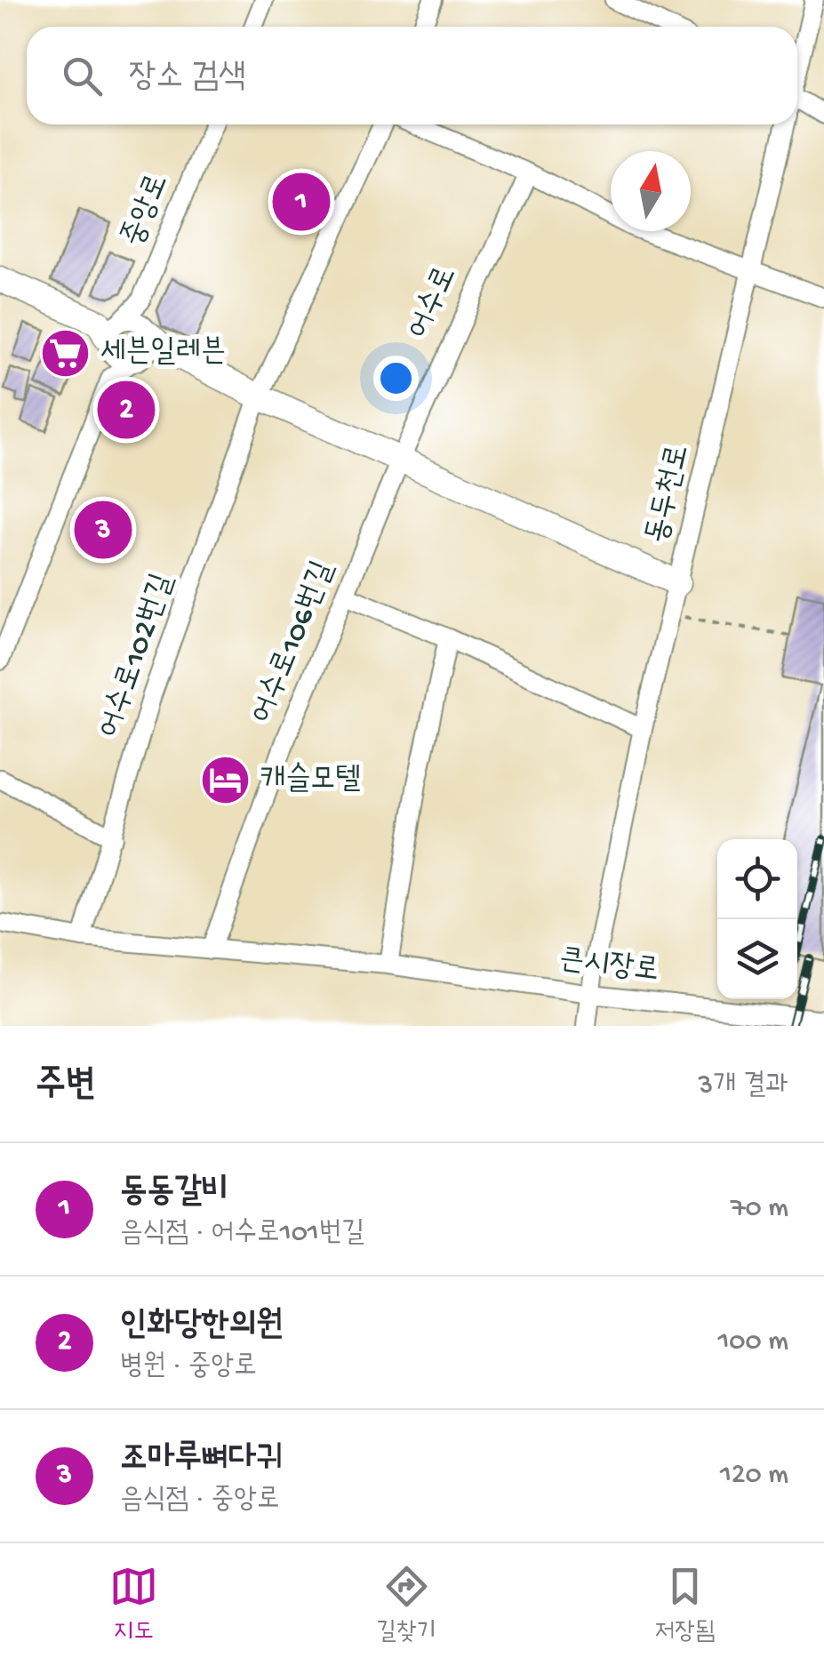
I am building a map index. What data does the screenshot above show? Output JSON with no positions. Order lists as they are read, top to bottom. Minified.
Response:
{"streets":{"street":["중앙로","어수로","동두천로","어수로106번길","어수로102번길","큰시장로"]},"crossings":[["어수로","어수로106번길"],["동두천로","큰시장로"],["어수로106번길","큰시장로"],["어수로102번길","큰시장로"]],"places":{"supermarket":["세븐일레븐"],"hotel":["캐슬모텔"]},"north":"top","page":{"search":"장소 검색","pins":["1","2","3"],"heading":["주변","3개 결과"],"list":[{"mark":"1","name":"동동갈비","note":"음식점 · 어수로101번길","value":"70 m"},{"mark":"2","name":"인화당한의원","note":"병원 · 중앙로","value":"100 m"},{"mark":"3","name":"조마루뼈다귀","note":"음식점 · 중앙로","value":"120 m"}],"nav":["지도","길찾기","저장됨"]}}
